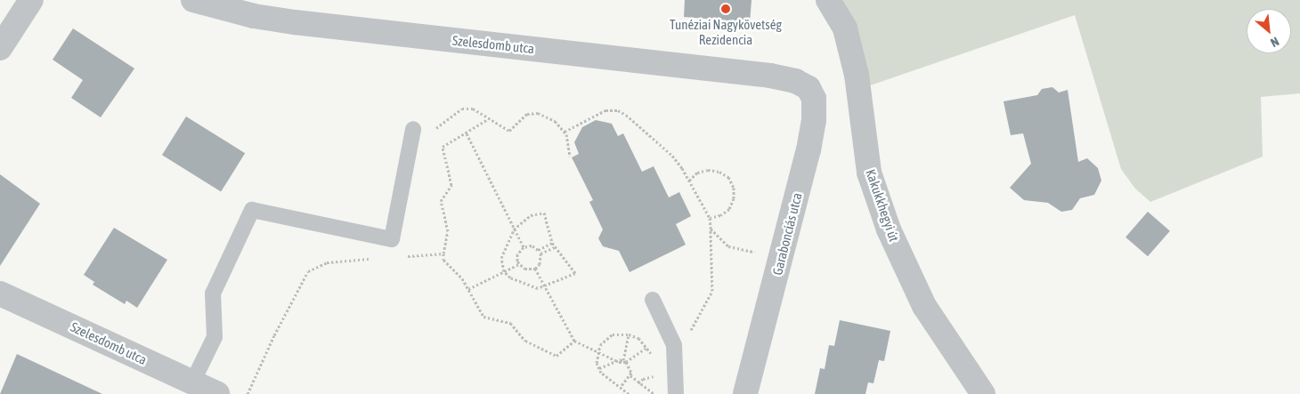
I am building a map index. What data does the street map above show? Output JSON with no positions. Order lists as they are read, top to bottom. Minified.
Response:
{"streets":{"street":["Szelesdomb utca","Kakukkhegyi út","Garabonciás utca"]},"crossings":[["Szelesdomb utca","Garabonciás utca"]],"places":["Tunéziai Nagykövetség Rezidencia"],"north":"bottom right"}
